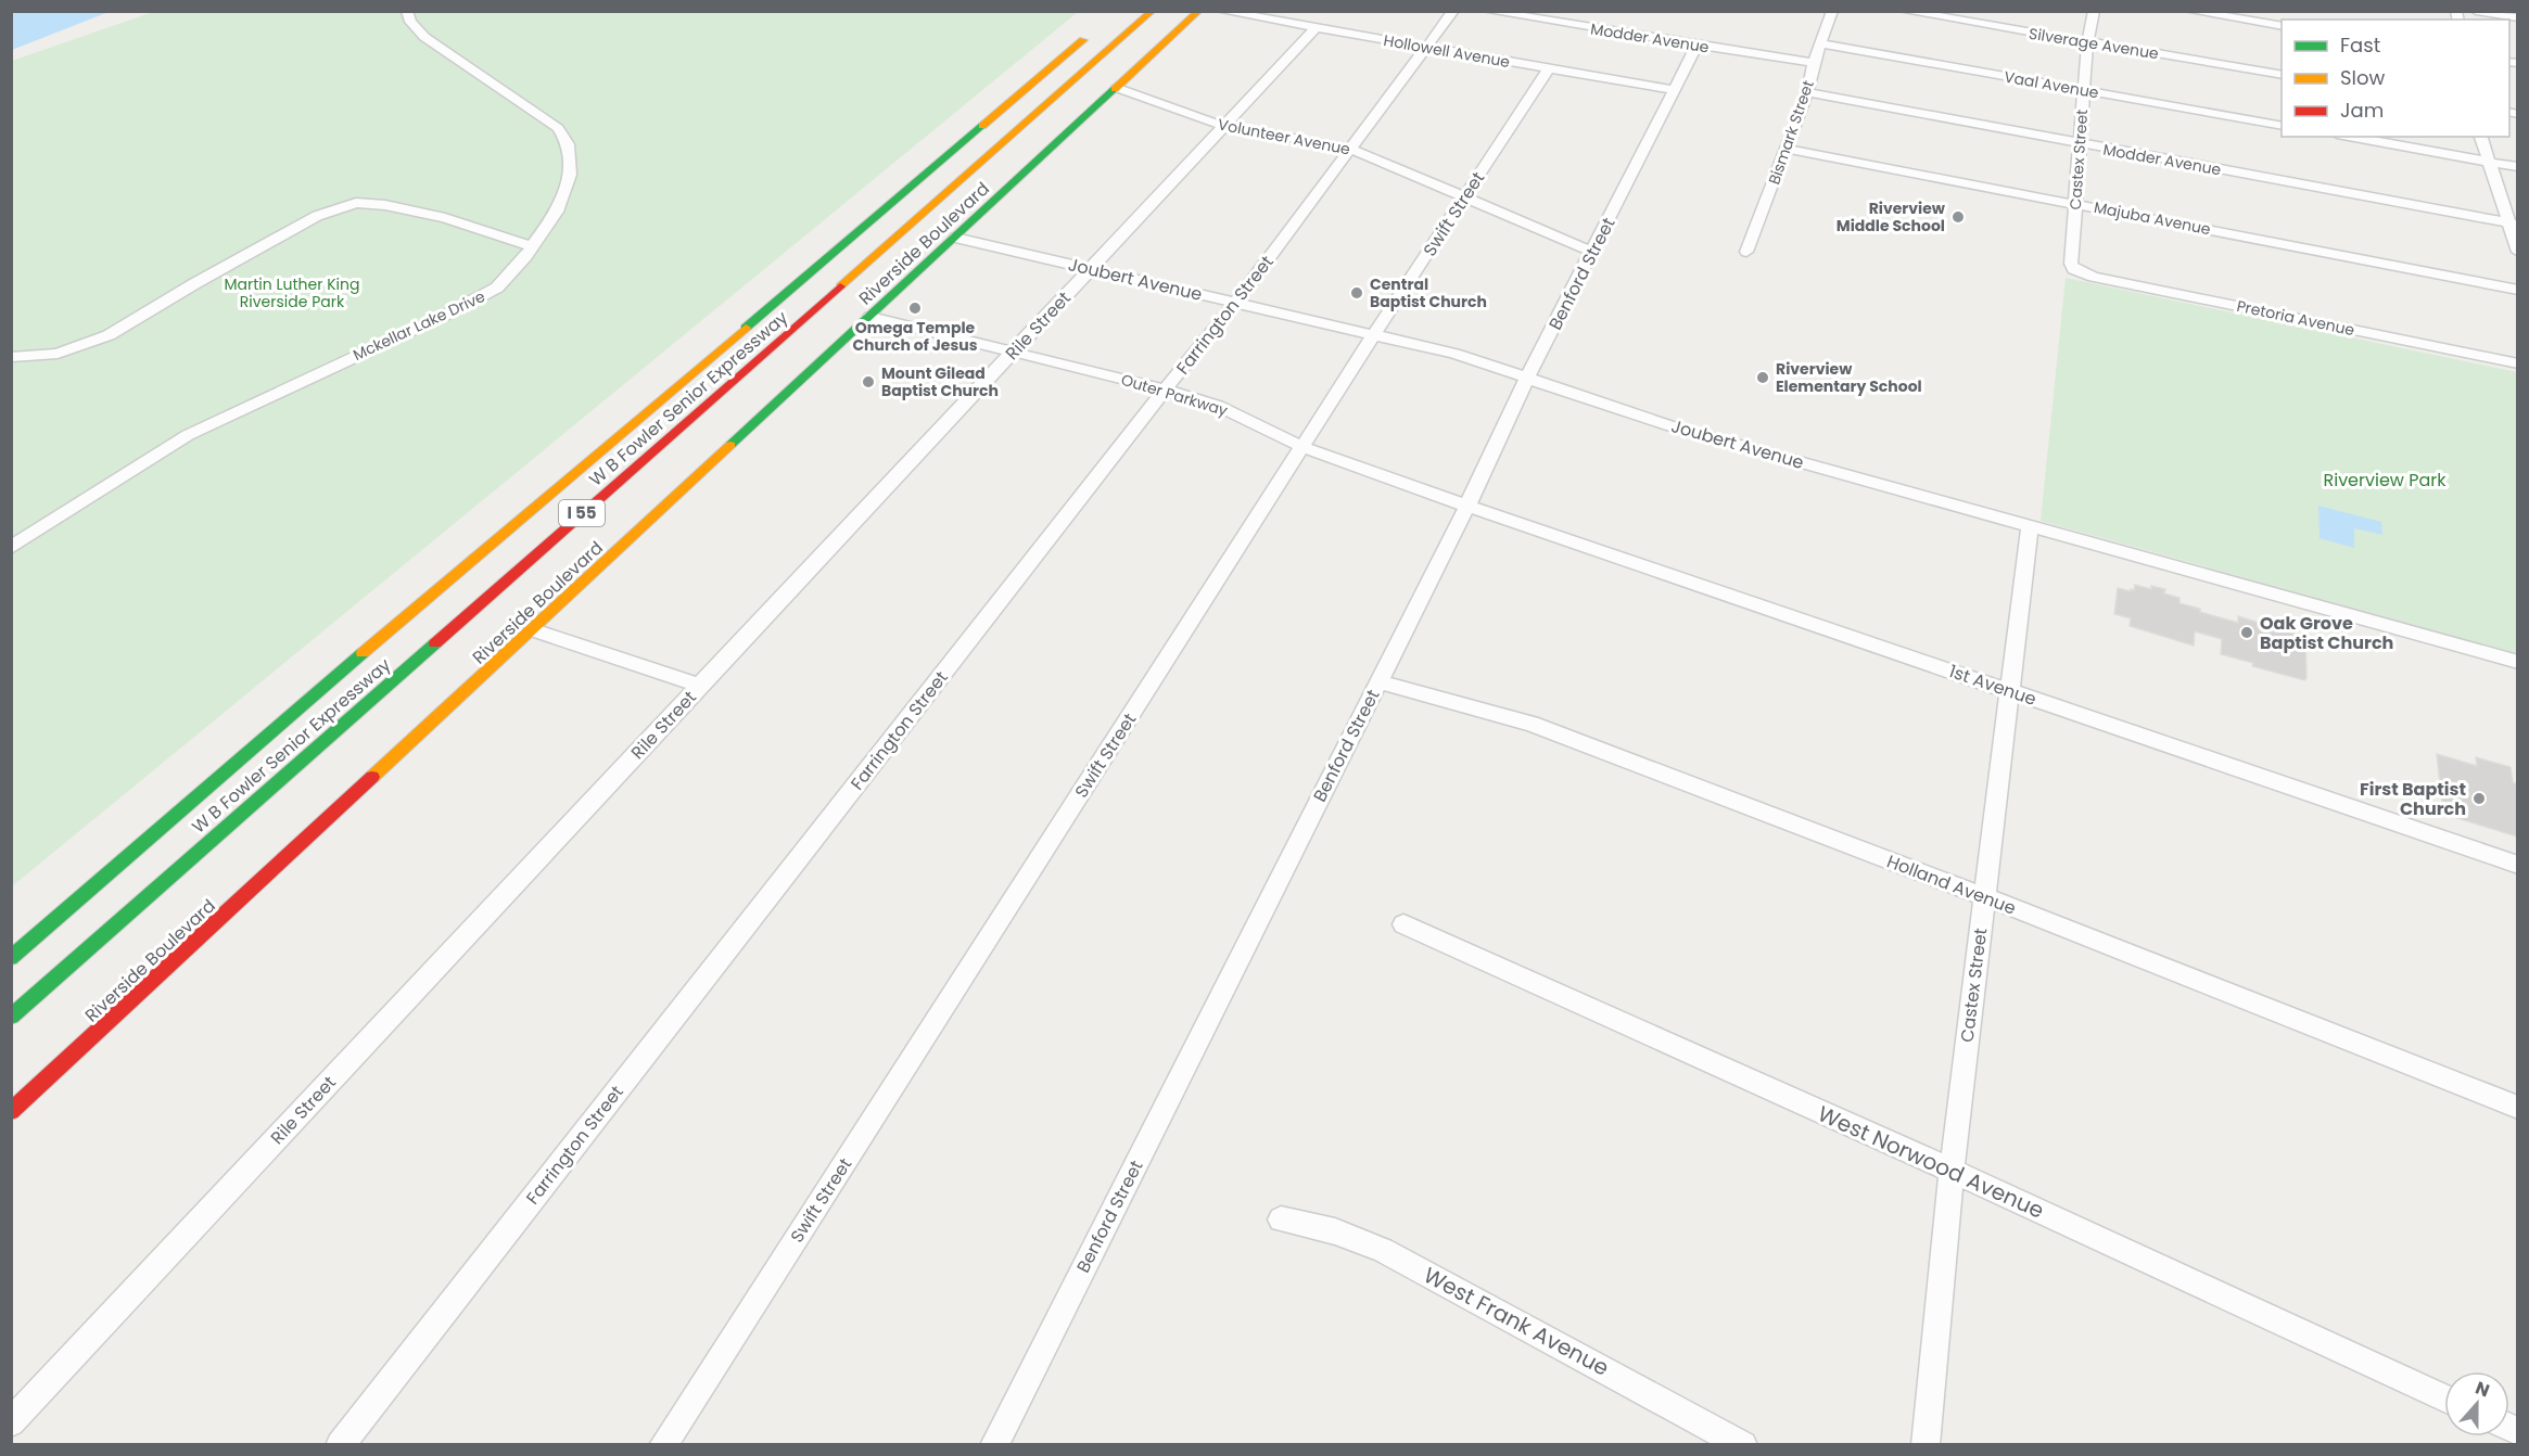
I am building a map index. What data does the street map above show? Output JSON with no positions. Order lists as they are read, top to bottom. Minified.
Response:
{"streets":{"main road":["Riverside Boulevard","W B Fowler Senior Expressway","I 55"],"street":["Modder Avenue","Silverage Avenue","Hollowell Avenue","Vaal Avenue","Bismark Street","Volunteer Avenue","Castex Street","Swift Street","Majuba Avenue","Benford Street","Joubert Avenue","Farrington Street","Pretoria Avenue","Mckellar Lake Drive","Rile Street","Outer Parkway","1st Avenue","Holland Avenue","West Norwood Avenue","West Frank Avenue"]},"crossings":[["Modder Avenue","Bismark Street"],["Modder Avenue","Castex Street"],["Modder Avenue","Benford Street"],["Silverage Avenue","Castex Street"],["Hollowell Avenue","Swift Street"],["Hollowell Avenue","Benford Street"],["Hollowell Avenue","Farrington Street"],["Hollowell Avenue","Rile Street"],["Vaal Avenue","Bismark Street"],["Vaal Avenue","Castex Street"],["Bismark Street","Majuba Avenue"],["Volunteer Avenue","Swift Street"],["Volunteer Avenue","Riverside Boulevard"],["Volunteer Avenue","Benford Street"],["Volunteer Avenue","Farrington Street"],["Volunteer Avenue","Rile Street"],["Castex Street","Majuba Avenue"],["Castex Street","Joubert Avenue"],["Castex Street","Pretoria Avenue"],["Castex Street","1st Avenue"],["Castex Street","Holland Avenue"],["Castex Street","West Norwood Avenue"],["Swift Street","Joubert Avenue"],["Swift Street","Outer Parkway"],["Riverside Boulevard","Joubert Avenue"],["Riverside Boulevard","Outer Parkway"],["Benford Street","Joubert Avenue"],["Benford Street","Outer Parkway"],["Benford Street","1st Avenue"],["Benford Street","Holland Avenue"],["Joubert Avenue","Farrington Street"],["Joubert Avenue","Rile Street"],["Farrington Street","Outer Parkway"],["Rile Street","Outer Parkway"],["Outer Parkway","1st Avenue"]],"parks":["Martin Luther King Riverside Park","Riverview Park"],"places":["Riverview Middle School","Central Baptist Church","Omega Temple Church of Jesus","Riverview Elementary School","Mount Gilead Baptist Church","Oak Grove Baptist Church","First Baptist Church"],"legend":["Fast","Slow","Jam"],"north":"top"}
